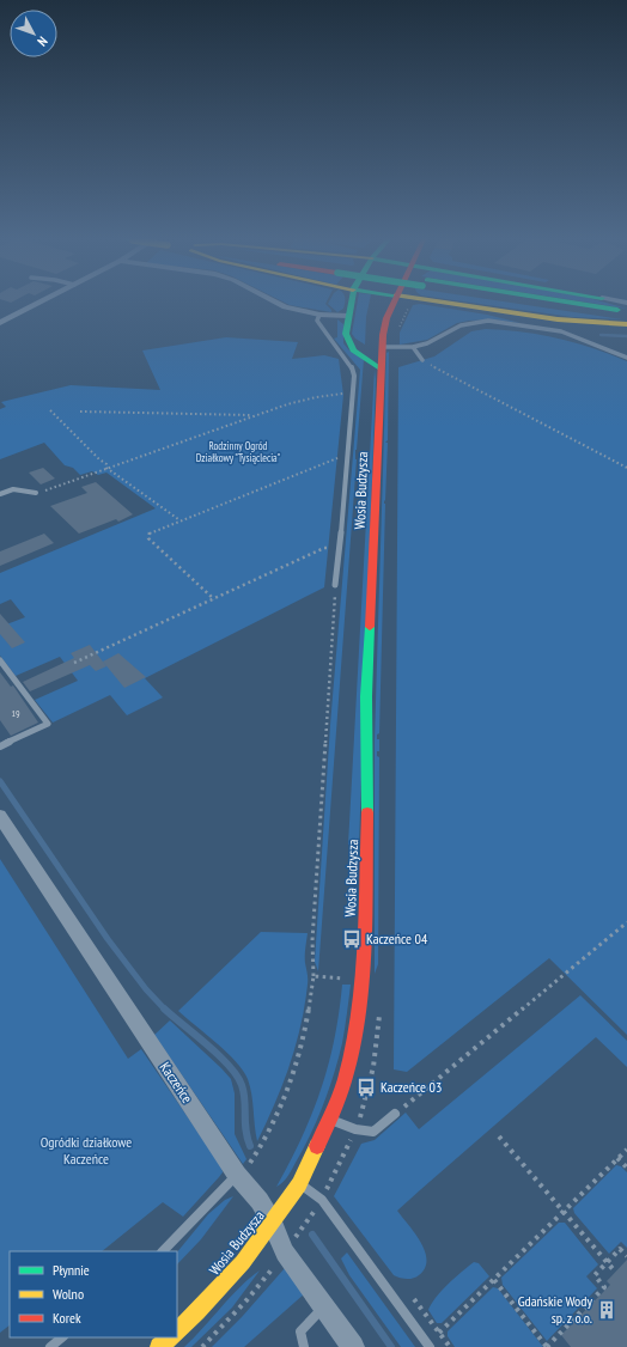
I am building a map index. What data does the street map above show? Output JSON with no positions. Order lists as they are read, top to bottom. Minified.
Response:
{"streets":{"main road":["Wosia Budzysza"],"street":["Kaczeńce"]},"crossings":[["Wosia Budzysza","Kaczeńce"]],"parks":["Rodzinny Ogród Działkowy \"Tysiąclecia\"","Ogródki działkowe Kaczeńce"],"places":{"bus stop":["Kaczeńce 04","Kaczeńce 03"],"building":["Gdańskie Wody sp. z o.o."]},"house_numbers":["19"],"legend":["Płynnie","Wolno","Korek"],"north":"bottom right"}
